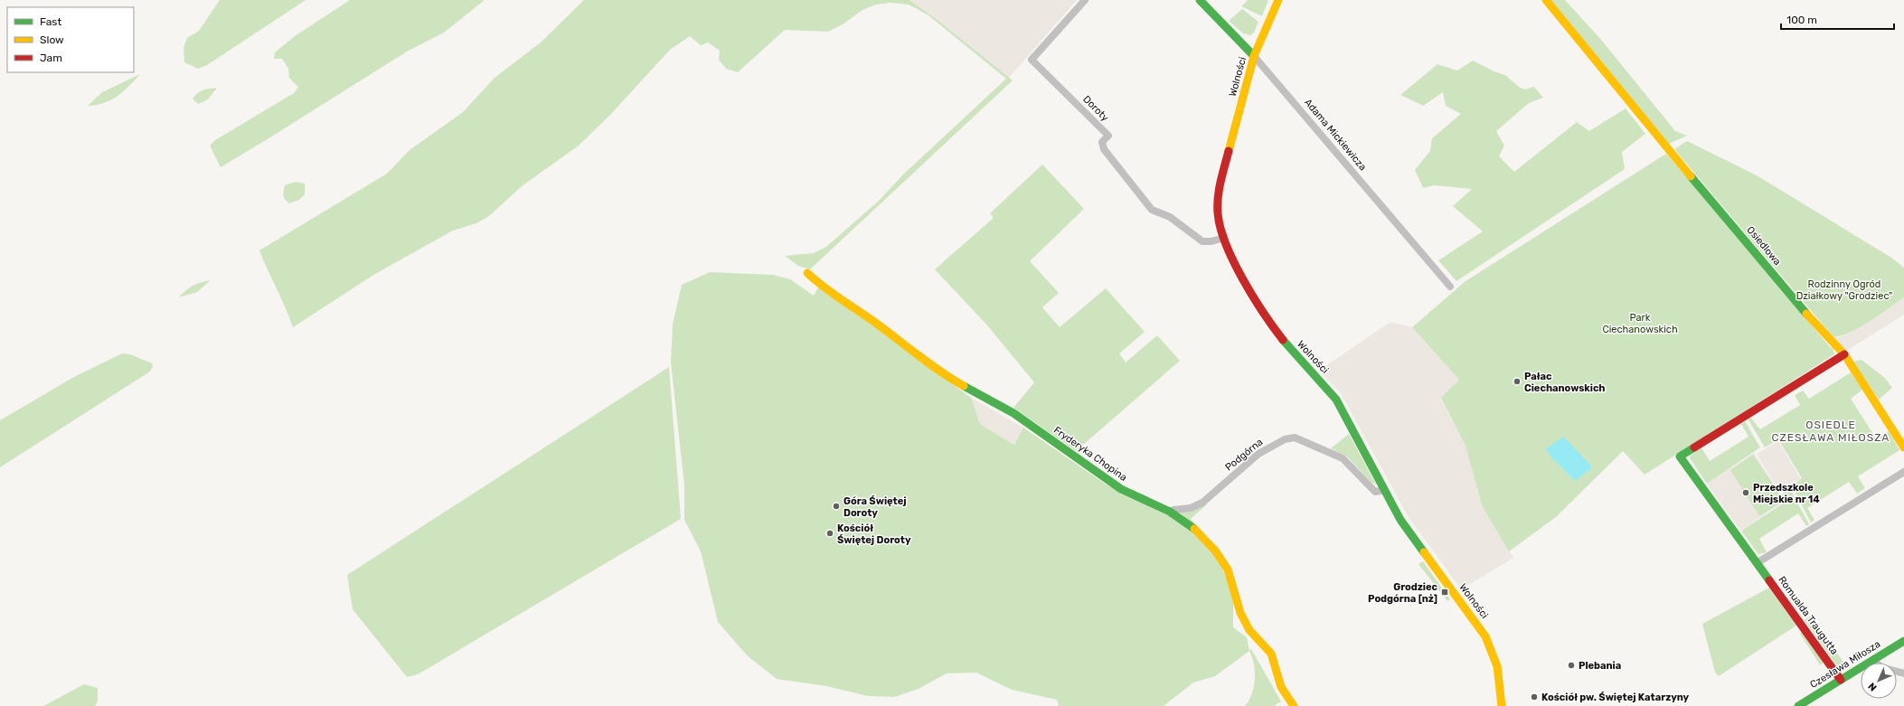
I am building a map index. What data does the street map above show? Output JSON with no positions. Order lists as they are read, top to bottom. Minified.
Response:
{"streets":{"street":["Wolności","Doroty","Adama Mickiewicza","Osiedlowa","Fryderyka Chopina","Podgórna","Romualda Traugutta","Czesława Miłosza"]},"crossings":[["Wolności","Doroty"],["Wolności","Adama Mickiewicza"],["Wolności","Podgórna"],["Osiedlowa","Romualda Traugutta"],["Fryderyka Chopina","Podgórna"],["Romualda Traugutta","Czesława Miłosza"]],"districts":["OSIEDLE CZESŁAWA MIŁOSZA"],"parks":["Rodzinny Ogród Działkowy \"Grodziec\"","Park Ciechanowskich"],"places":{"other":["Pałac Ciechanowskich","Przedszkole Miejskie nr 14","Góra Świętej Doroty","Kościół Świętej Doroty","Plebania","Kościół pw. Świętej Katarzyny"],"transit":["Grodziec Podgórna [nż]"]},"legend":["Fast","Slow","Jam"],"scale_bar":"100 m","north":"bottom left"}
